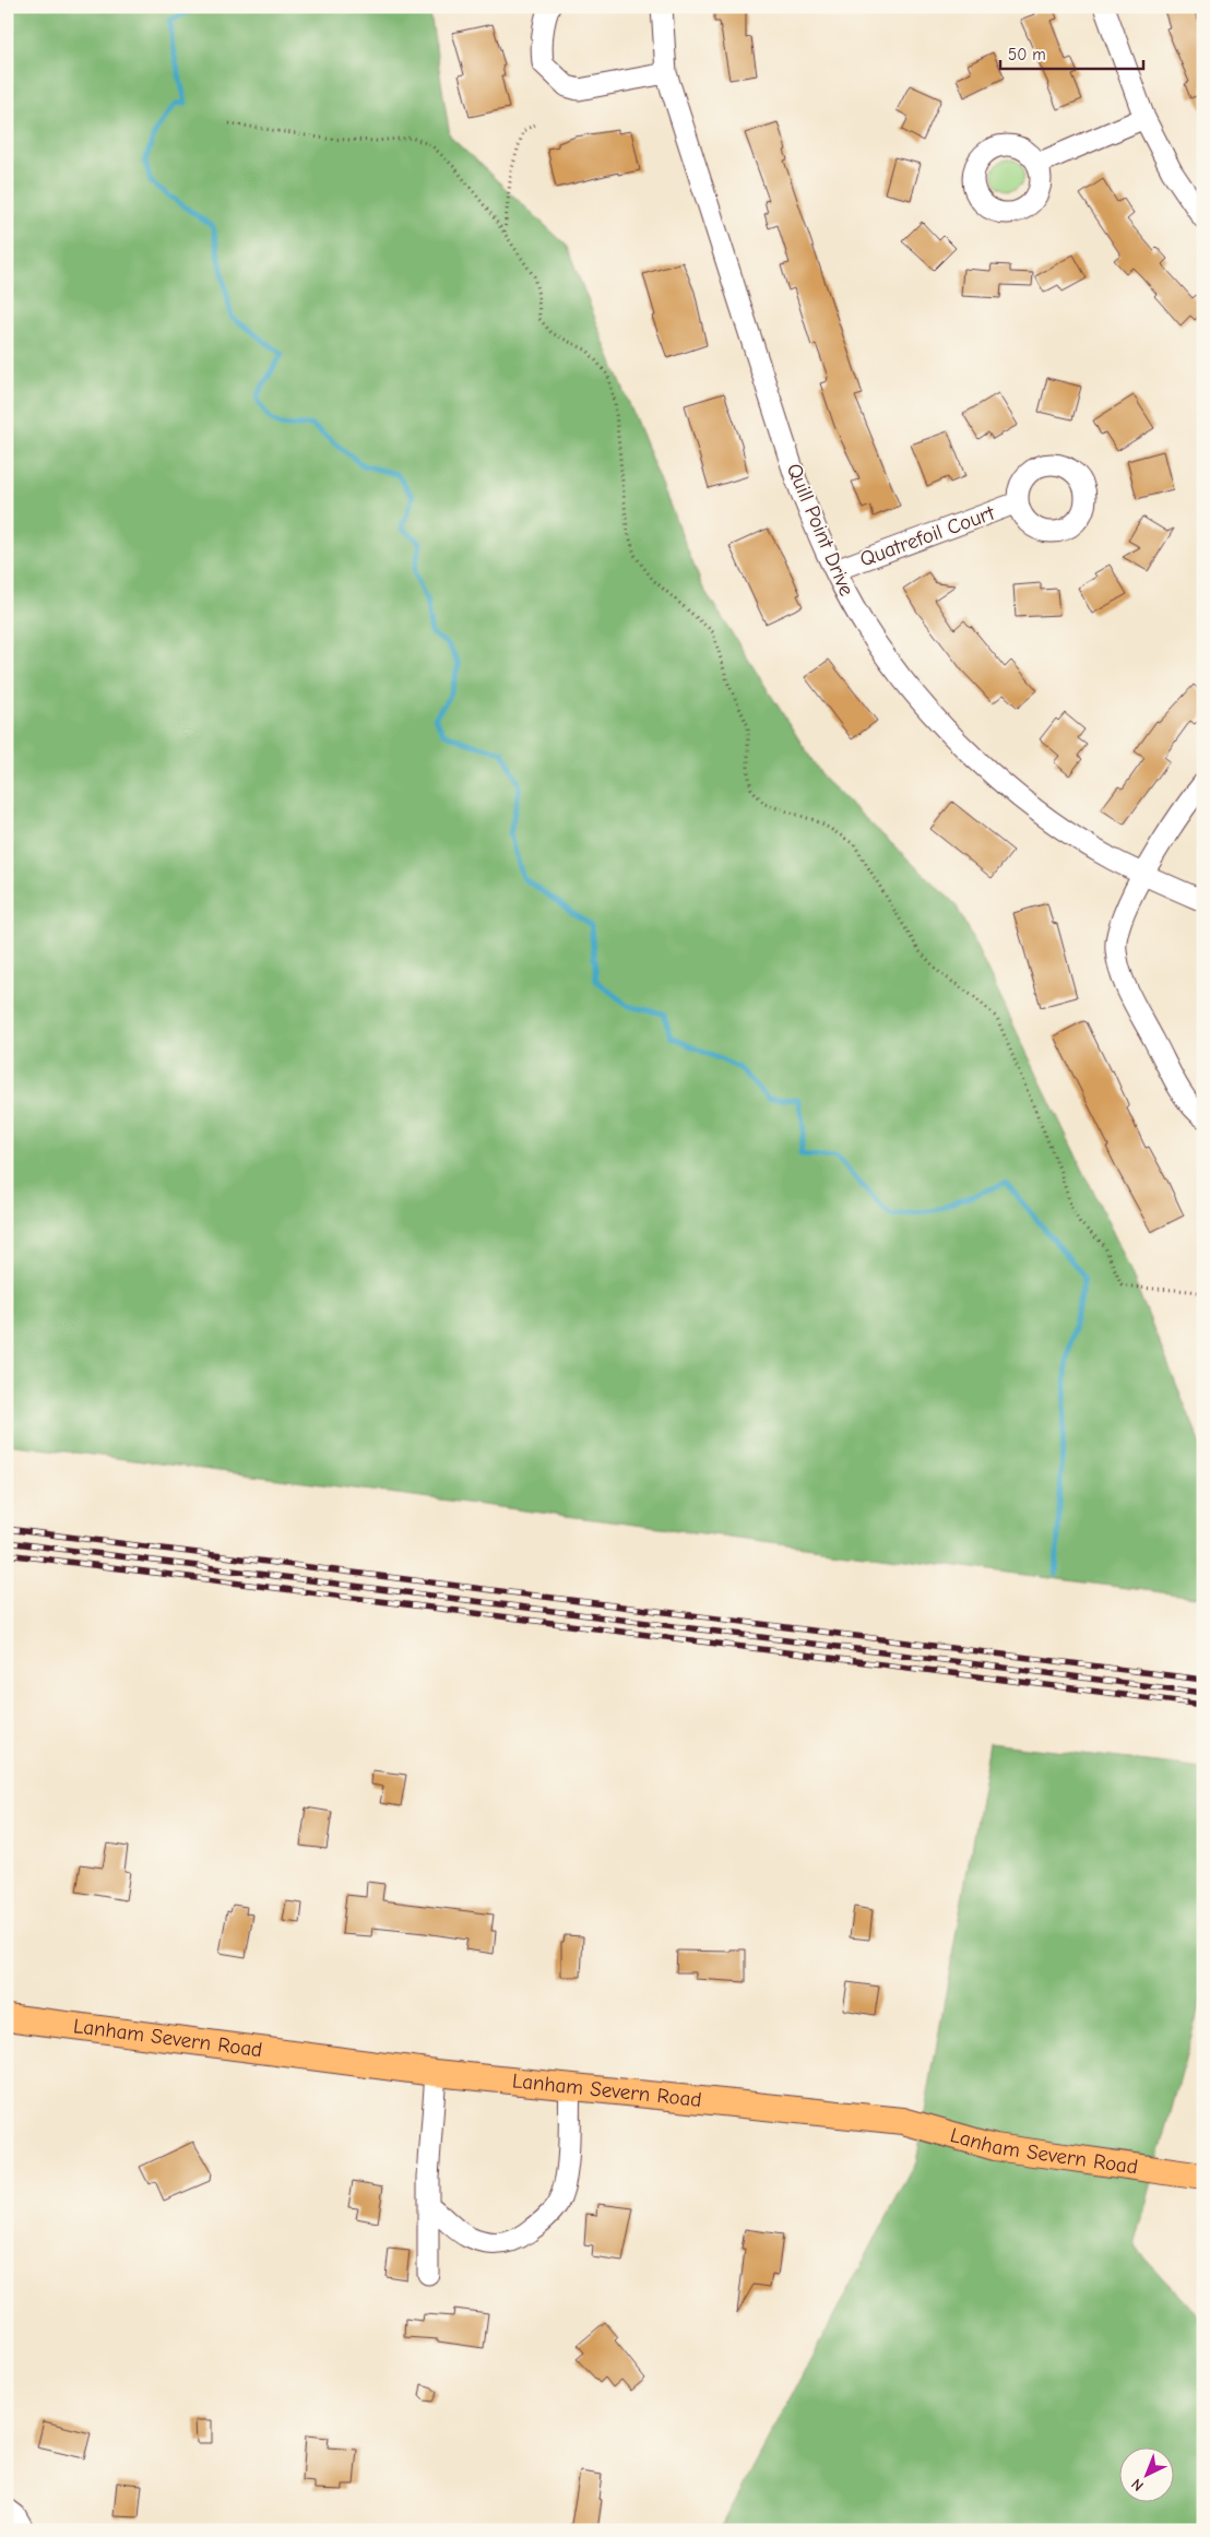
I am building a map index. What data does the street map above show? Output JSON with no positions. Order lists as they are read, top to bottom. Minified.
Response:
{"streets":{"main road":["Lanham Severn Road"],"street":["Quill Point Drive","Quatrefoil Court"]},"crossings":[["Quill Point Drive","Quatrefoil Court"]],"scale_bar":"50 m","north":"bottom left"}
